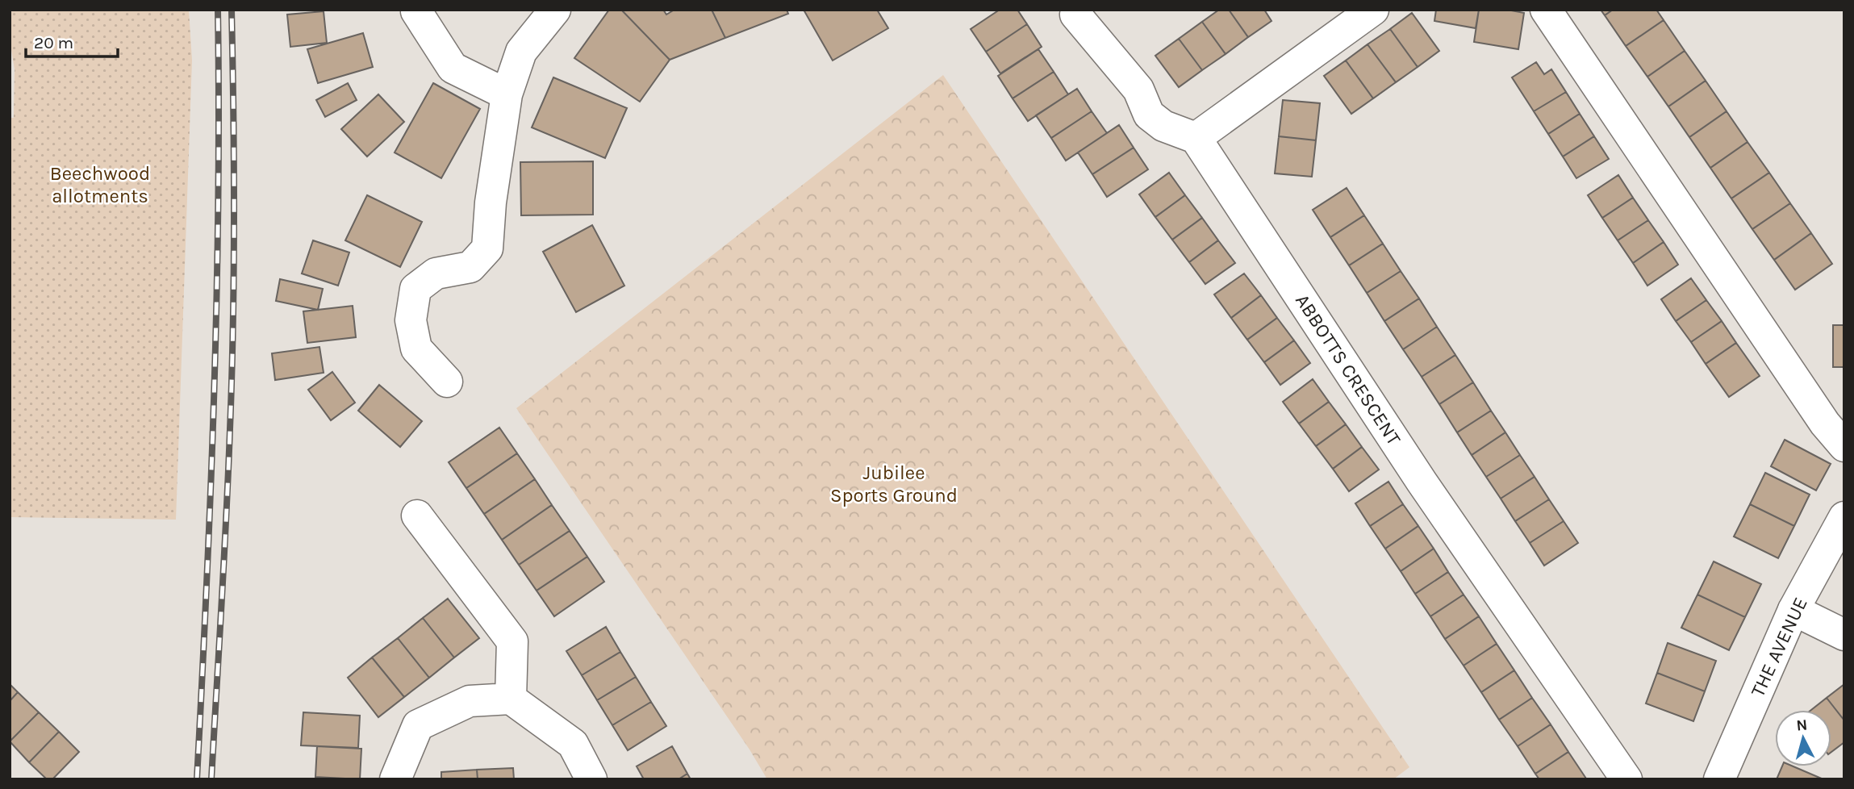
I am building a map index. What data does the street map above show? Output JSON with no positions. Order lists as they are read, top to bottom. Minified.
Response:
{"streets":{"street":["ABBOTTS CRESCENT","THE AVENUE"]},"parks":["Beechwood allotments","Jubilee Sports Ground"],"scale_bar":"20 m","north":"top"}
